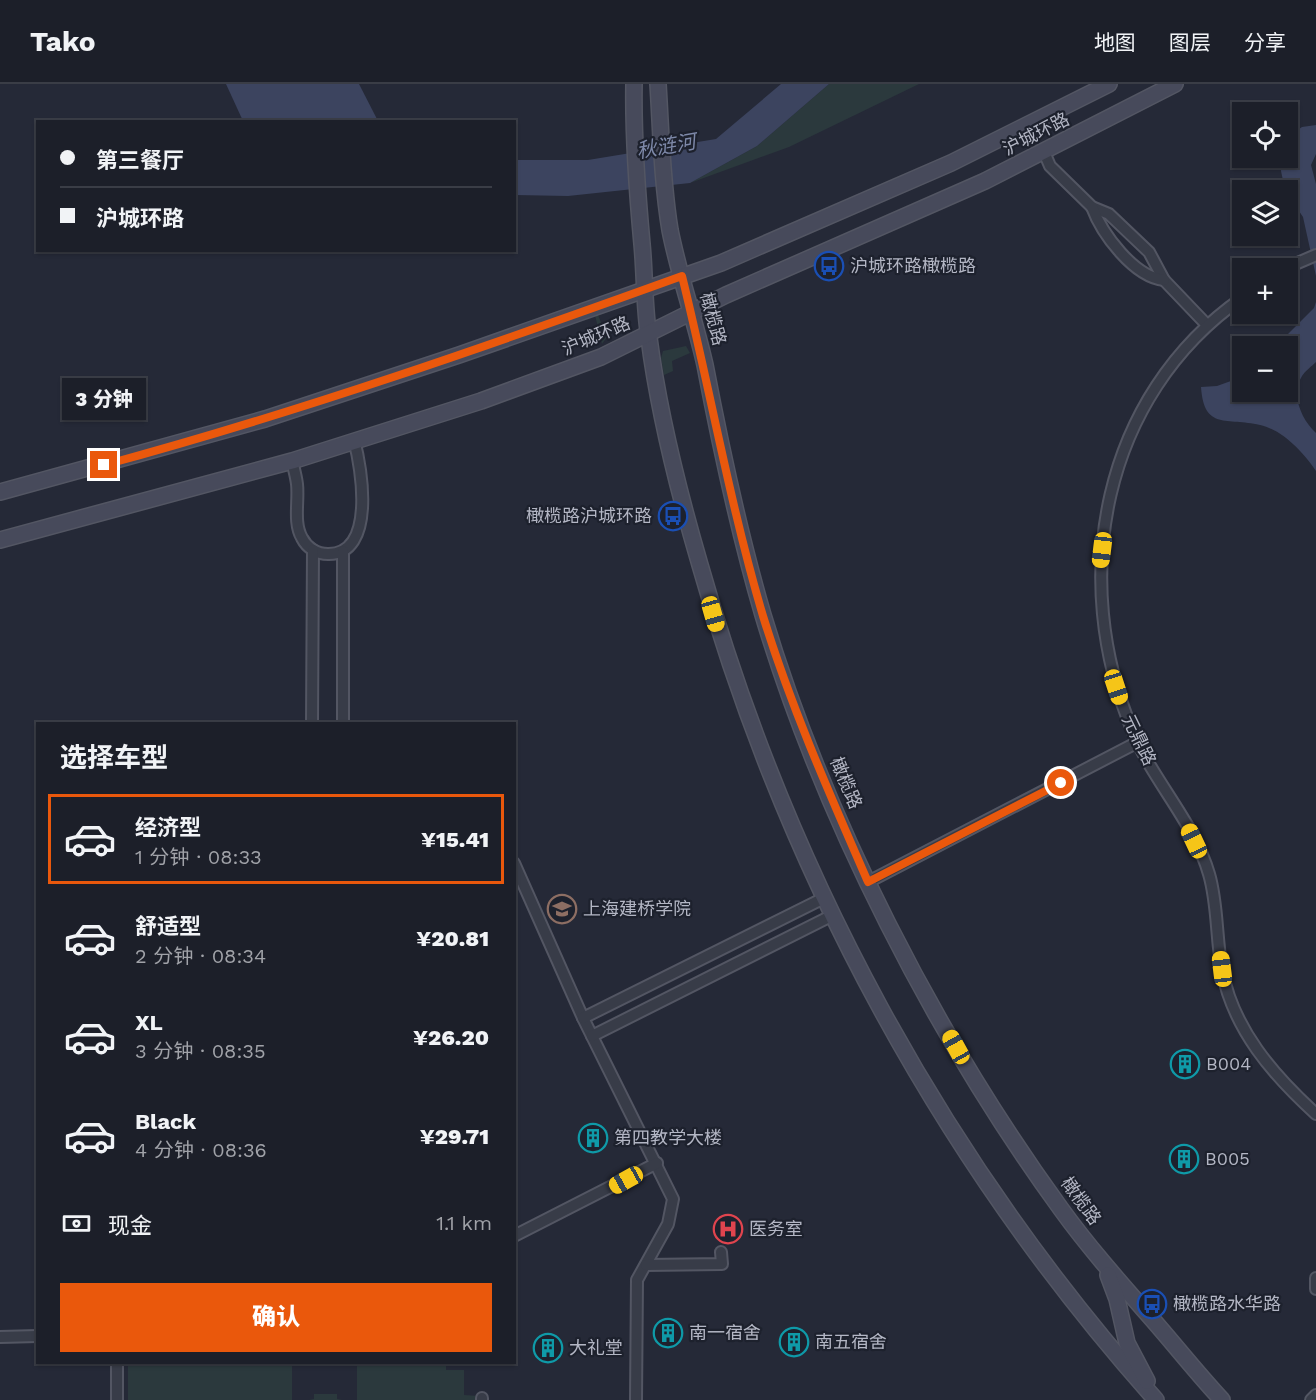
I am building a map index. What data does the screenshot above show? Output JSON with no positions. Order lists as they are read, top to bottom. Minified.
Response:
{"streets":{"main road":["沪城环路","橄榄路"],"street":["元鼎路"]},"crossings":[["沪城环路","橄榄路"]],"water":["秋涟河"],"places":{"bus stop":["沪城环路橄榄路","橄榄路沪城环路","橄榄路水华路"],"school or university":["上海建桥学院"],"building":["B004","第四教学大楼","B005","南一宿舍","南五宿舍","大礼堂"],"hospital":["医务室"]},"page":{"header":"Tako","nav":["地图","图层","分享"],"map_buttons":["+","−"],"banner":["第三餐厅","沪城环路"],"bubble":"3 分钟","heading":"选择车型","list":[{"name":"经济型","note":"1 分钟 · 08:33","value":"¥15.41"},{"name":"舒适型","note":"2 分钟 · 08:34","value":"¥20.81"},{"name":"XL","note":"3 分钟 · 08:35","value":"¥26.20"},{"name":"Black","note":"4 分钟 · 08:36","value":"¥29.71"}],"pay":["现金","1.1 km"],"buttons":"确认"}}
